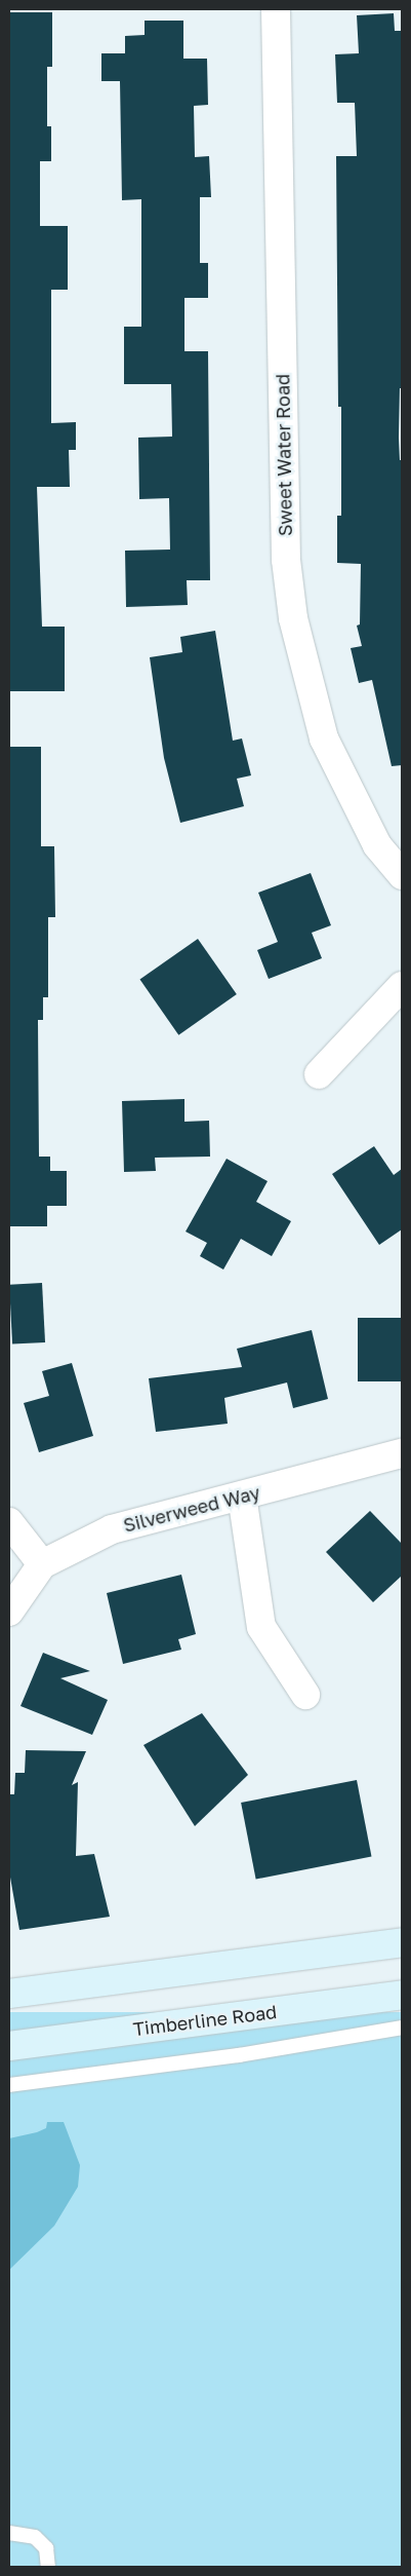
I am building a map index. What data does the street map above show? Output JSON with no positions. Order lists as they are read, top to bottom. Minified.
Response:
{"streets":{"street":["Sweet Water Road","Silverweed Way","Timberline Road"]}}
